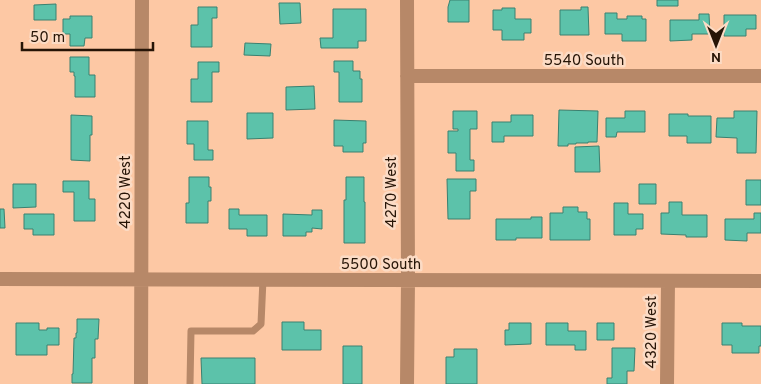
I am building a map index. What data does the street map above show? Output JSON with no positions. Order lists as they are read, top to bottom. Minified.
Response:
{"streets":{"street":["5540 South","4220 West","4270 West","5500 South","4320 West"]},"crossings":[["5540 South","4270 West"],["4220 West","5500 South"],["4270 West","5500 South"],["5500 South","4320 West"]],"scale_bar":"50 m","north":"bottom"}
